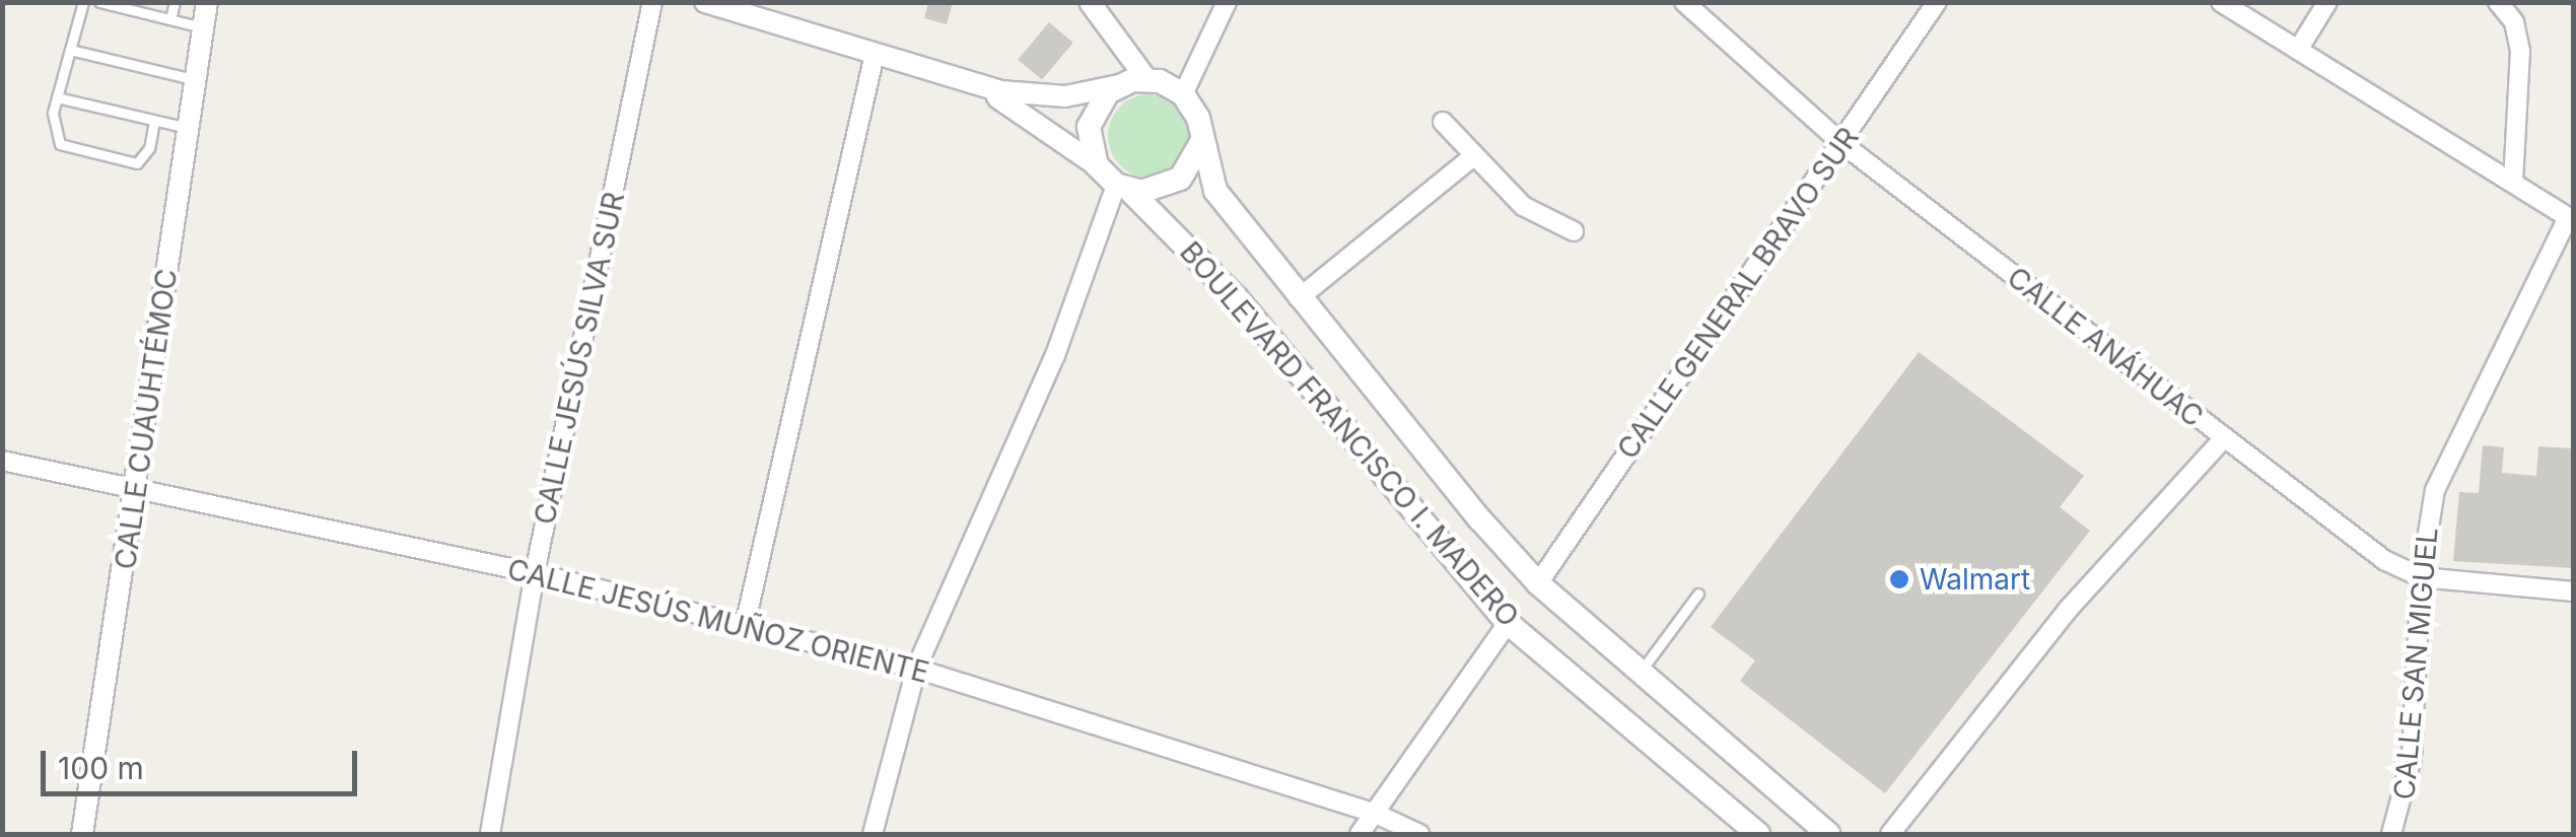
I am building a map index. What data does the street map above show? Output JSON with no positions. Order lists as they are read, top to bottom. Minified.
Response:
{"streets":{"main road":["BOULEVARD FRANCISCO I. MADERO"],"street":["CALLE GENERAL BRAVO SUR","CALLE ANÁHUAC","CALLE JESÚS SILVA SUR","CALLE CUAUHTÉMOC","CALLE JESÚS MUÑOZ ORIENTE","CALLE SAN MIGUEL"]},"crossings":[["CALLE GENERAL BRAVO SUR","CALLE ANÁHUAC"],["CALLE GENERAL BRAVO SUR","BOULEVARD FRANCISCO I. MADERO"],["CALLE ANÁHUAC","CALLE SAN MIGUEL"],["CALLE JESÚS SILVA SUR","CALLE JESÚS MUÑOZ ORIENTE"],["CALLE CUAUHTÉMOC","CALLE JESÚS MUÑOZ ORIENTE"]],"places":["Walmart"],"scale_bar":"100 m"}
